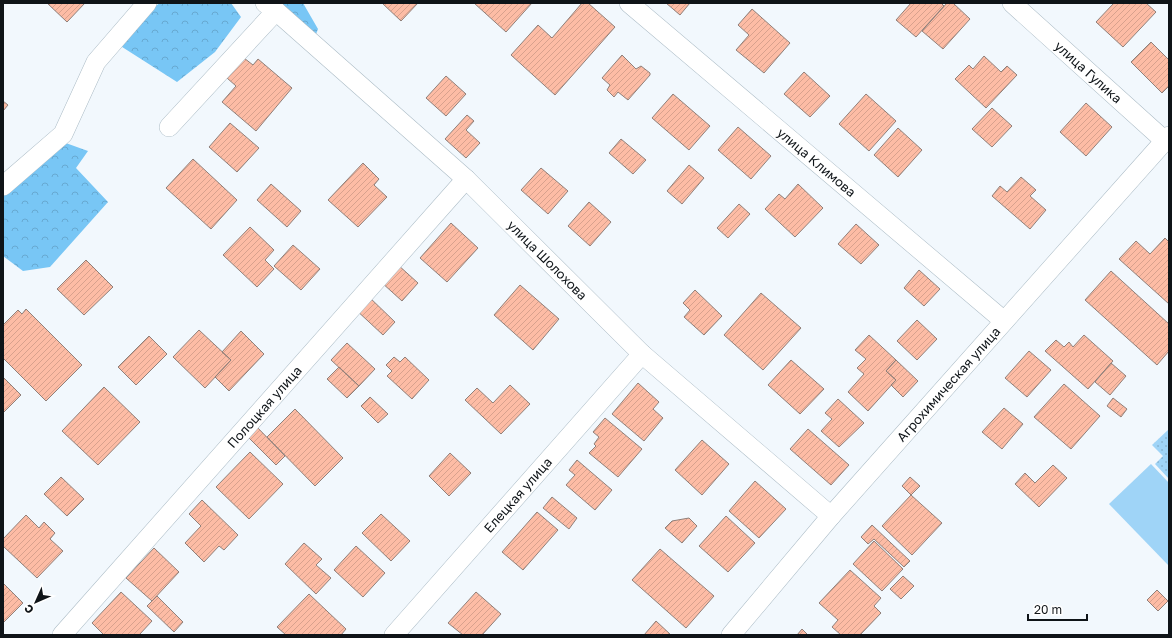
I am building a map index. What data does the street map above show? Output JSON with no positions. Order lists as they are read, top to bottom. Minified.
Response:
{"streets":{"street":["улица Гулика","улица Климова","улица Шолохова","Агрохимическая улица","Полоцкая улица","Елецкая улица"]},"crossings":[["улица Гулика","Агрохимическая улица"],["улица Климова","Агрохимическая улица"],["улица Шолохова","Агрохимическая улица"],["улица Шолохова","Полоцкая улица"],["улица Шолохова","Елецкая улица"]],"scale_bar":"20 m","north":"bottom left"}
